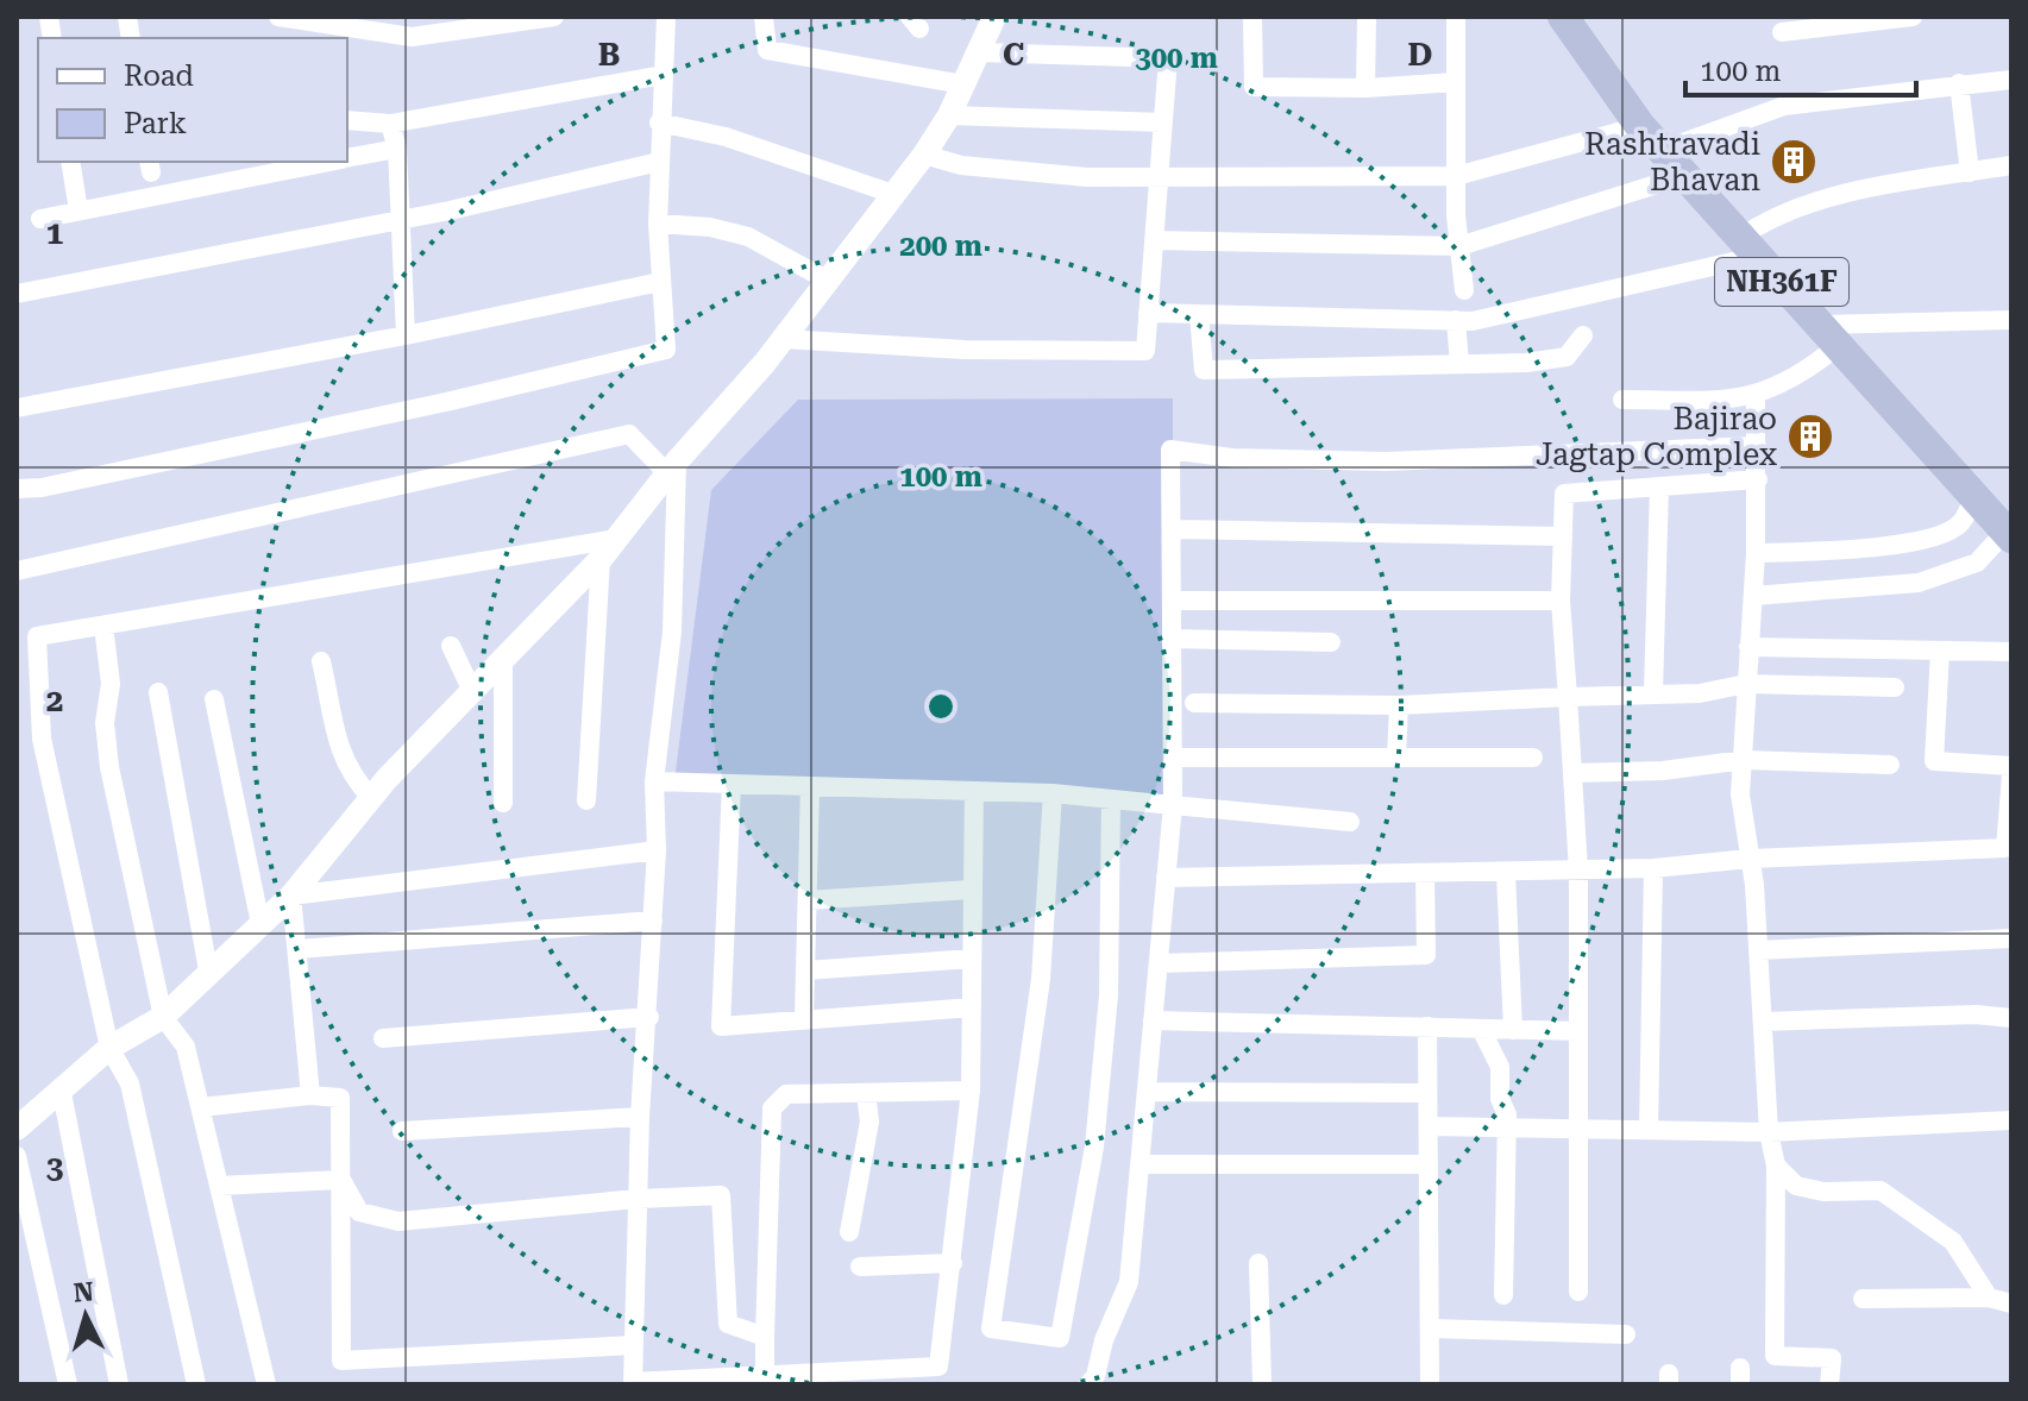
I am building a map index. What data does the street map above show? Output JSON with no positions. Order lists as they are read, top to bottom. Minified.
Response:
{"streets":{"highway":["NH361F"]},"places":{"building":["Rashtravadi Bhavan","Bajirao Jagtap Complex"]},"legend":["Road","Park"],"scale_bar":"100 m","north":"top","grid":{"columns":["B","C","D"],"rows":["1","2","3"]},"rings":["300 m","200 m","100 m"]}
